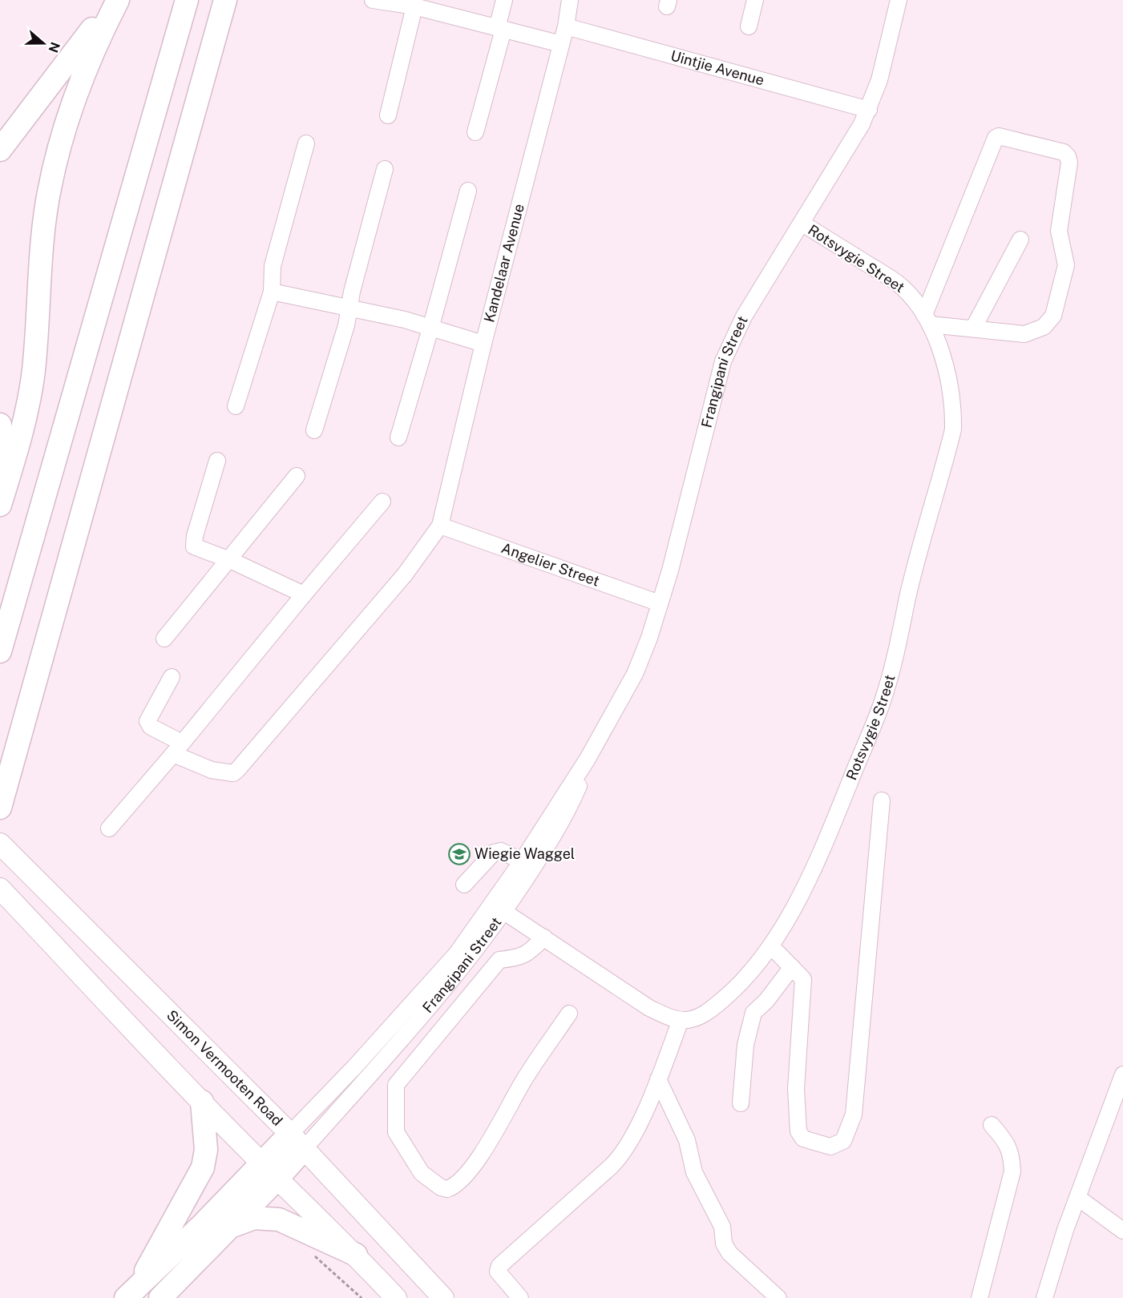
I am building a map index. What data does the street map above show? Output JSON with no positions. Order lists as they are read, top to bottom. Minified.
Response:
{"streets":{"main road":["Simon Vermooten Road"],"street":["Uintjie Avenue","Rotsvygie Street","Kandelaar Avenue","Frangipani Street","Angelier Street"]},"crossings":[["Uintjie Avenue","Kandelaar Avenue"],["Uintjie Avenue","Frangipani Street"],["Rotsvygie Street","Frangipani Street"],["Kandelaar Avenue","Angelier Street"],["Frangipani Street","Angelier Street"],["Frangipani Street","Simon Vermooten Road"]],"places":{"school or university":["Wiegie Waggel"]},"north":"right"}
